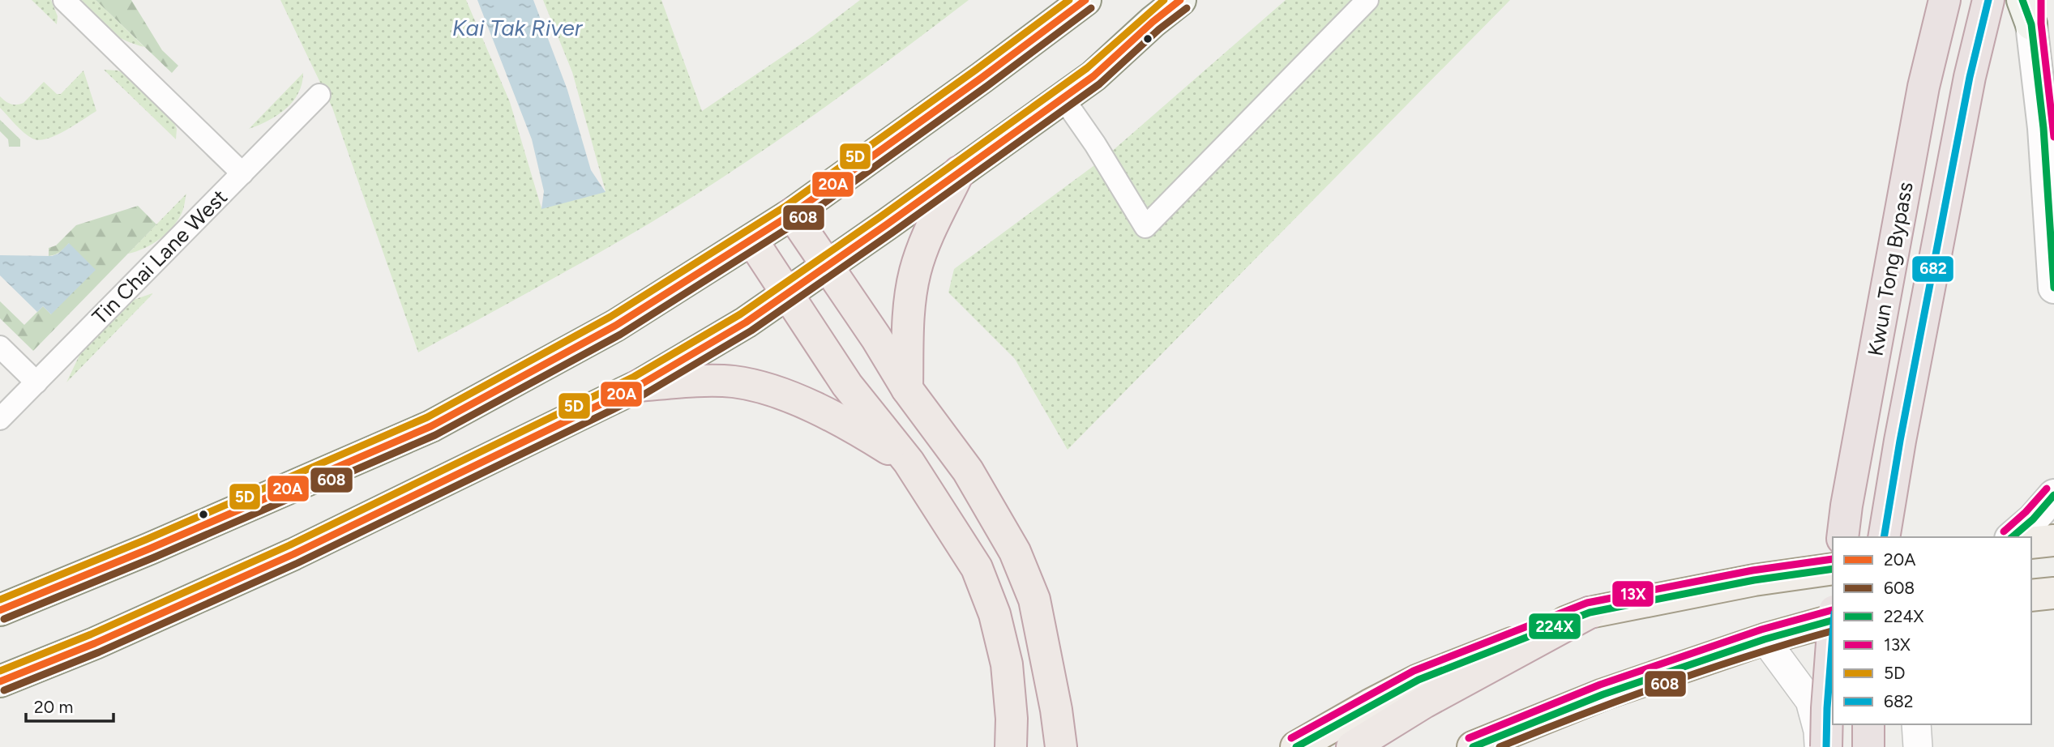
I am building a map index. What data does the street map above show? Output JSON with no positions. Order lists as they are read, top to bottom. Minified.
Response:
{"streets":{"highway":["Kwun Tong Bypass"],"street":["Tin Chai Lane West"]},"water":["Kai Tak River"],"lines":["transit line 20A","transit line 224X","transit line 13X","transit line 5D","transit line 682","transit line 608"],"legend":["20A","608","224X","13X","5D","682"],"scale_bar":"20 m"}
